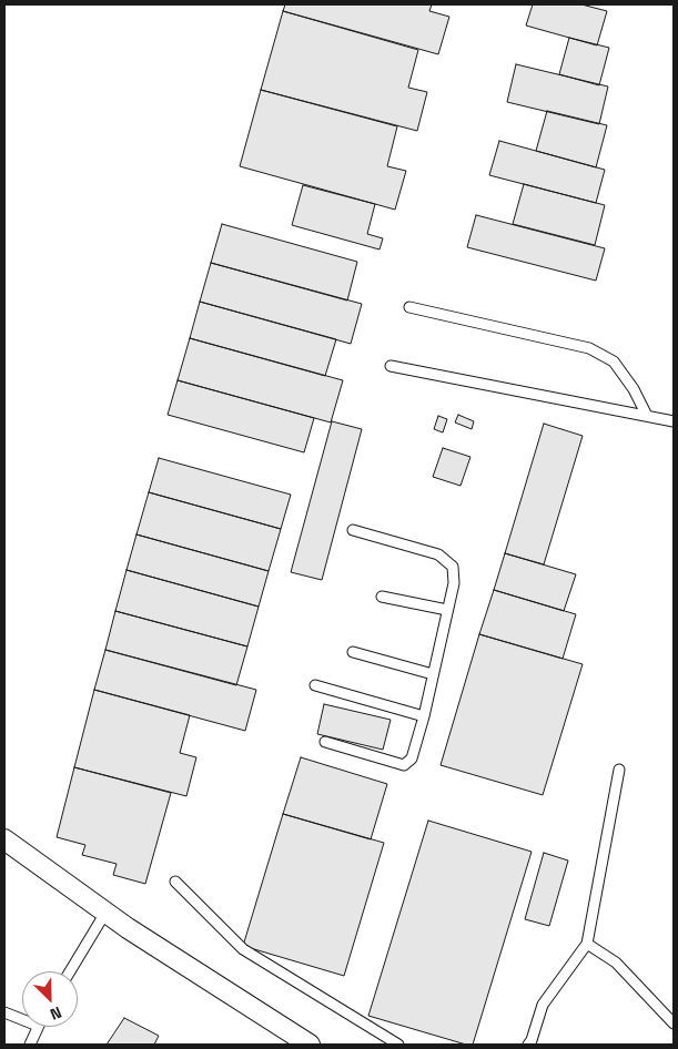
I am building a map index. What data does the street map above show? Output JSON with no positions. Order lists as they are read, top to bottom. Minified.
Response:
{"north":"bottom right"}
